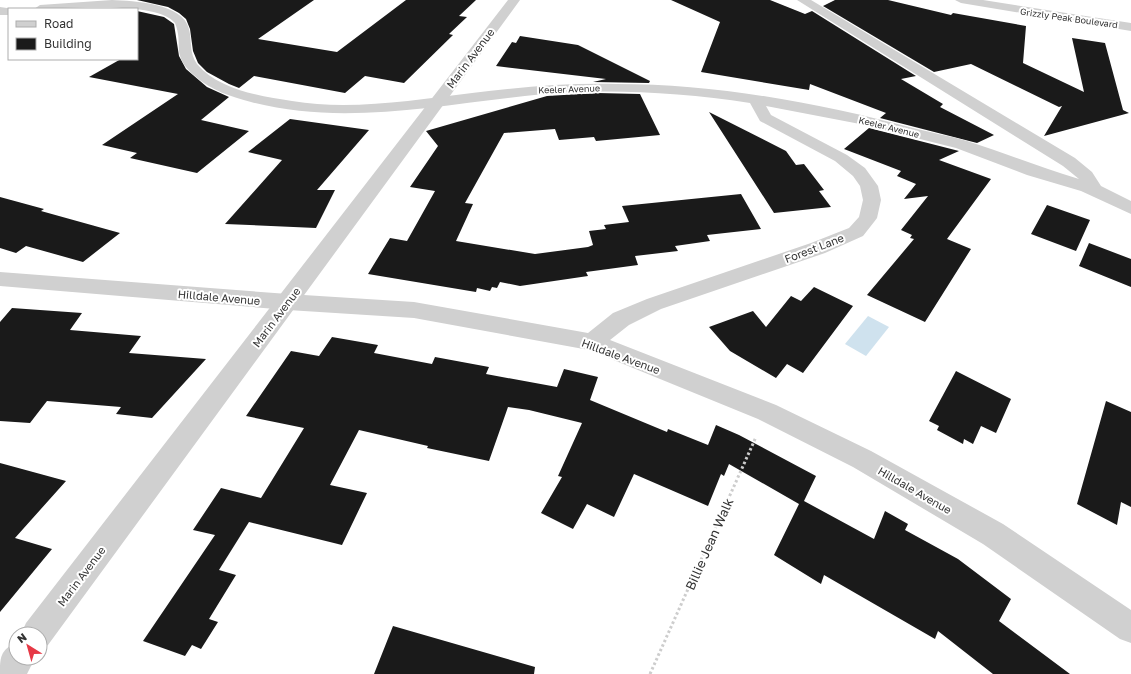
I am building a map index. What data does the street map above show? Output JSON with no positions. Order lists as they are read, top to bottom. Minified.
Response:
{"streets":{"street":["Grizzly Peak Boulevard","Marin Avenue","Keeler Avenue","Forest Lane","Hilldale Avenue"],"path":["Billie Jean Walk"]},"crossings":[["Marin Avenue","Keeler Avenue"],["Marin Avenue","Hilldale Avenue"],["Keeler Avenue","Forest Lane"],["Forest Lane","Hilldale Avenue"],["Hilldale Avenue","Billie Jean Walk"]],"legend":["Road","Building"],"north":"top left"}
